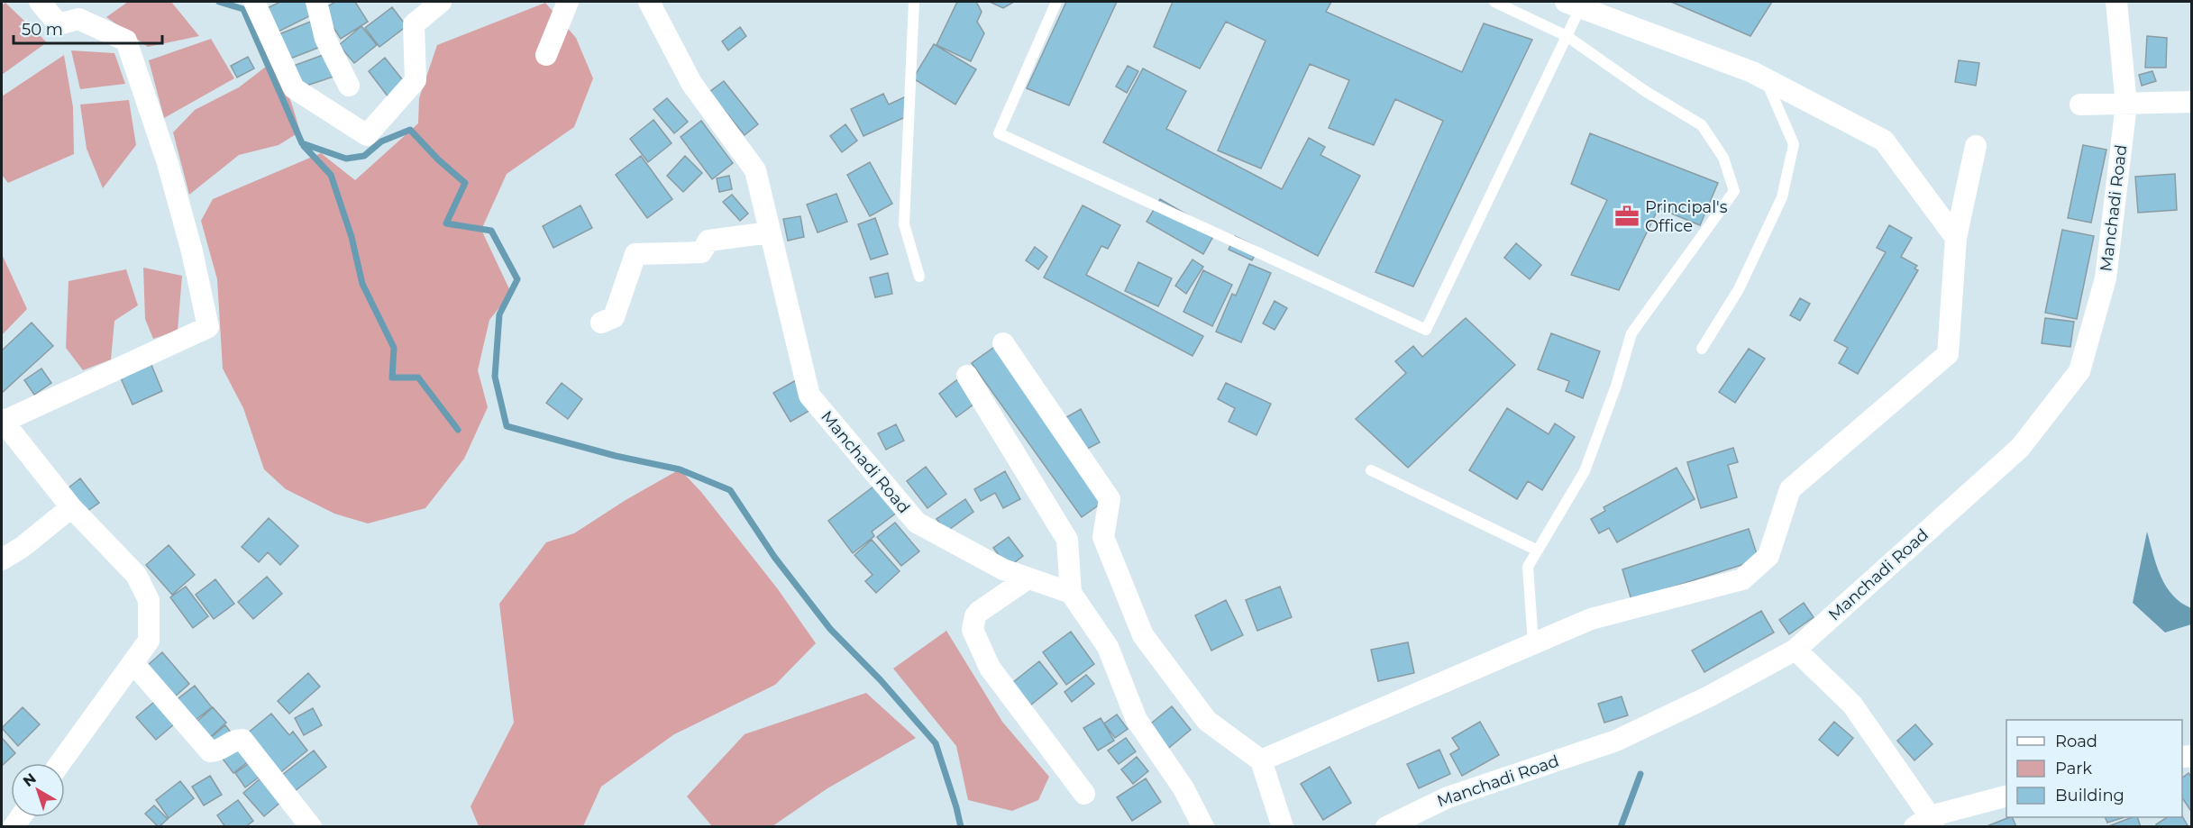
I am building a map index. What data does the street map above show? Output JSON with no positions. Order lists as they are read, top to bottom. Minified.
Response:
{"streets":{"street":["Manchadi Road"]},"places":{"office":["Principal's Office"]},"legend":["Road","Park","Building"],"scale_bar":"50 m","north":"top left"}
